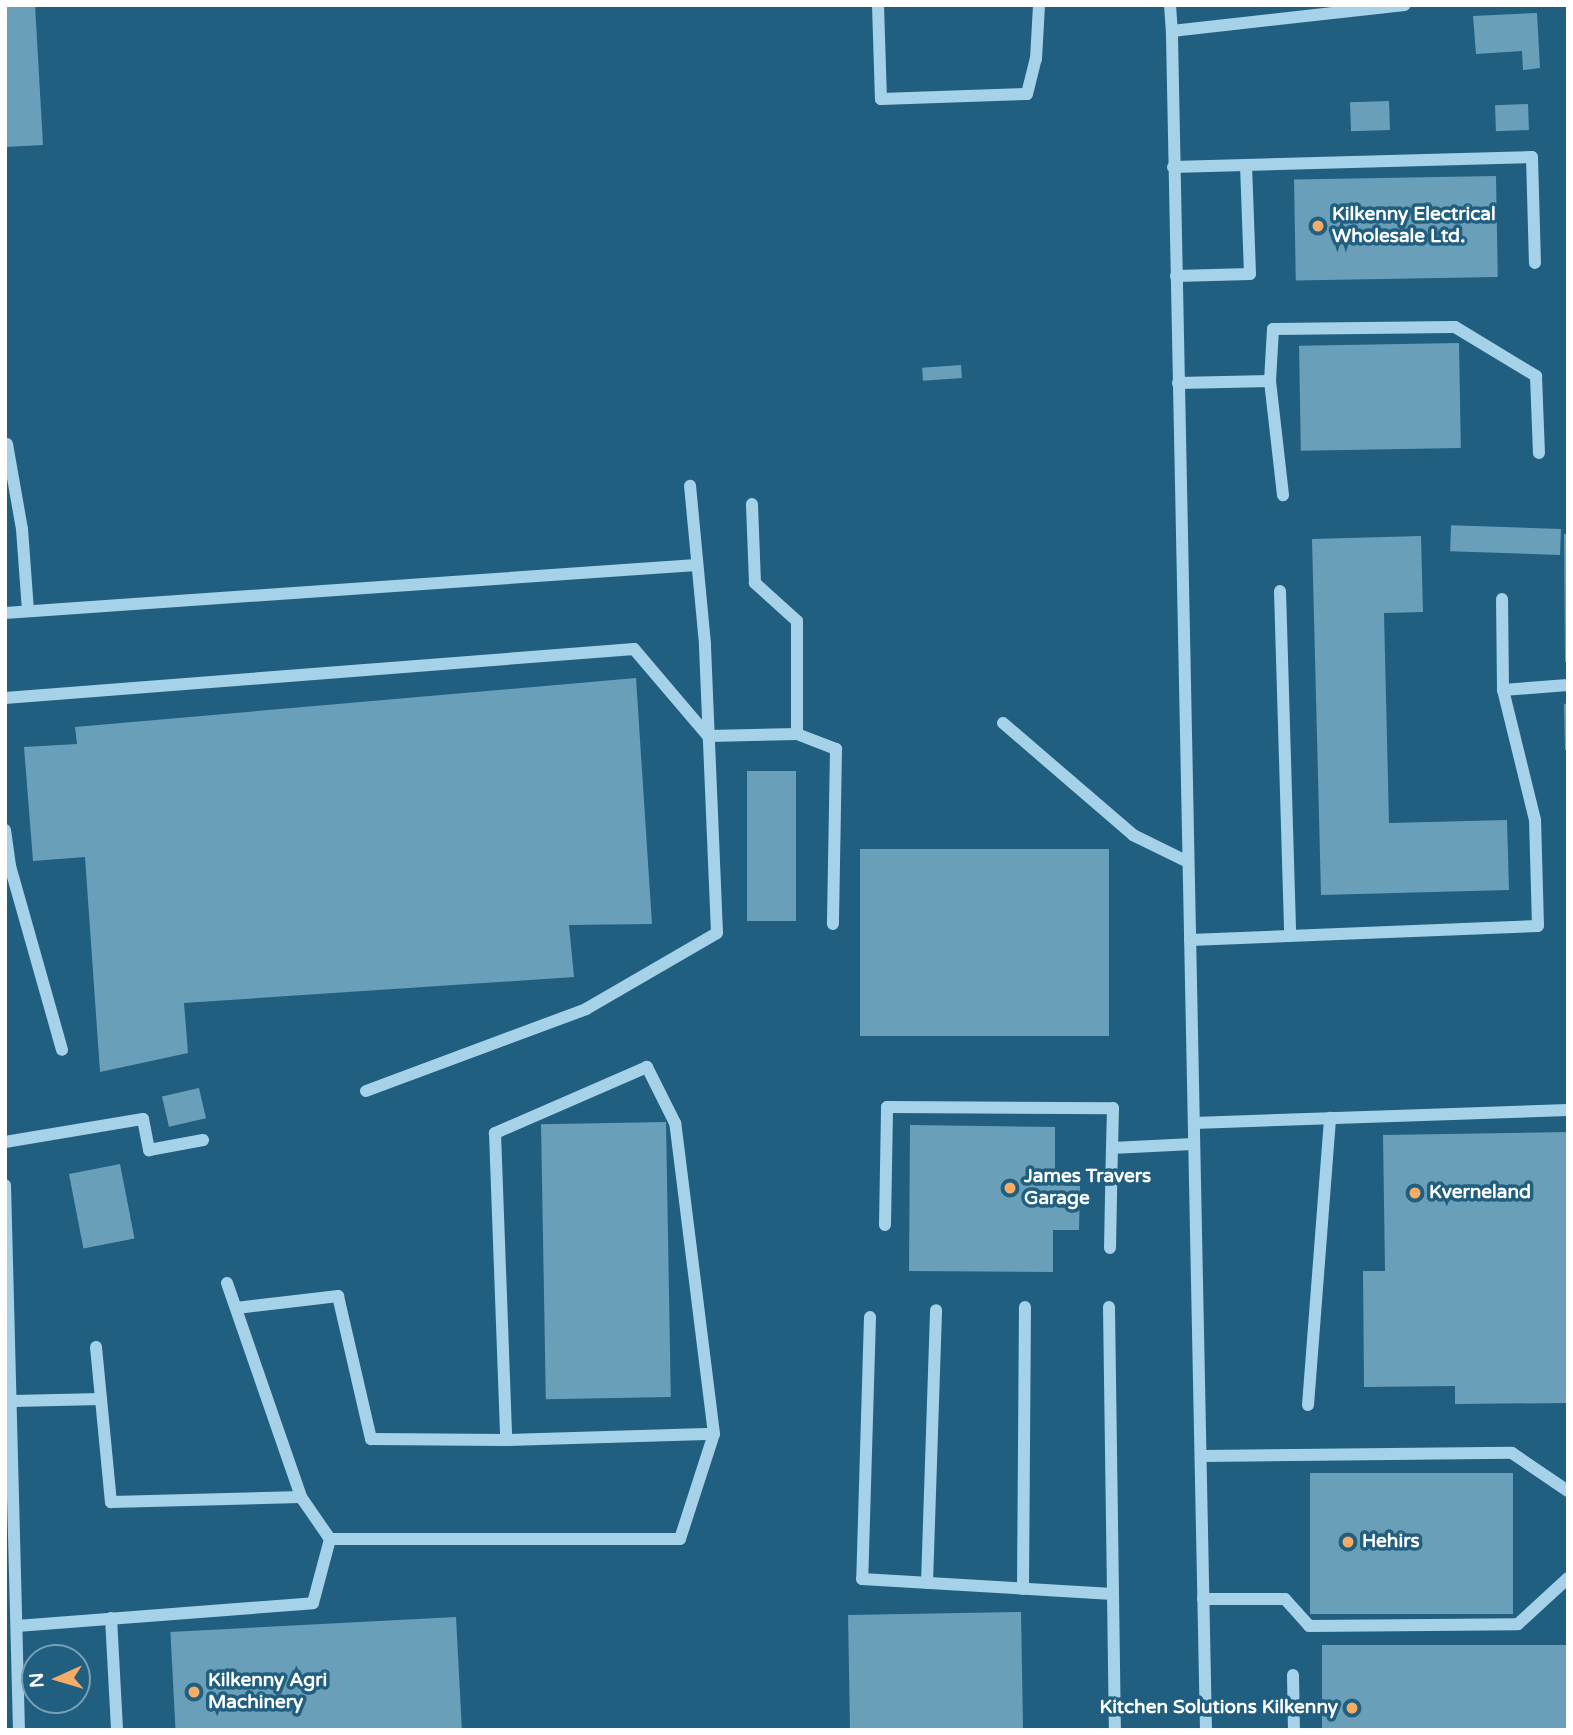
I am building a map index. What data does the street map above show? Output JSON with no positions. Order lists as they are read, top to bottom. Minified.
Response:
{"places":["Kilkenny Electrical Wholesale Ltd.","James Travers Garage","Kverneland","Hehirs","Kilkenny Agri Machinery","Kitchen Solutions Kilkenny"],"north":"left"}
